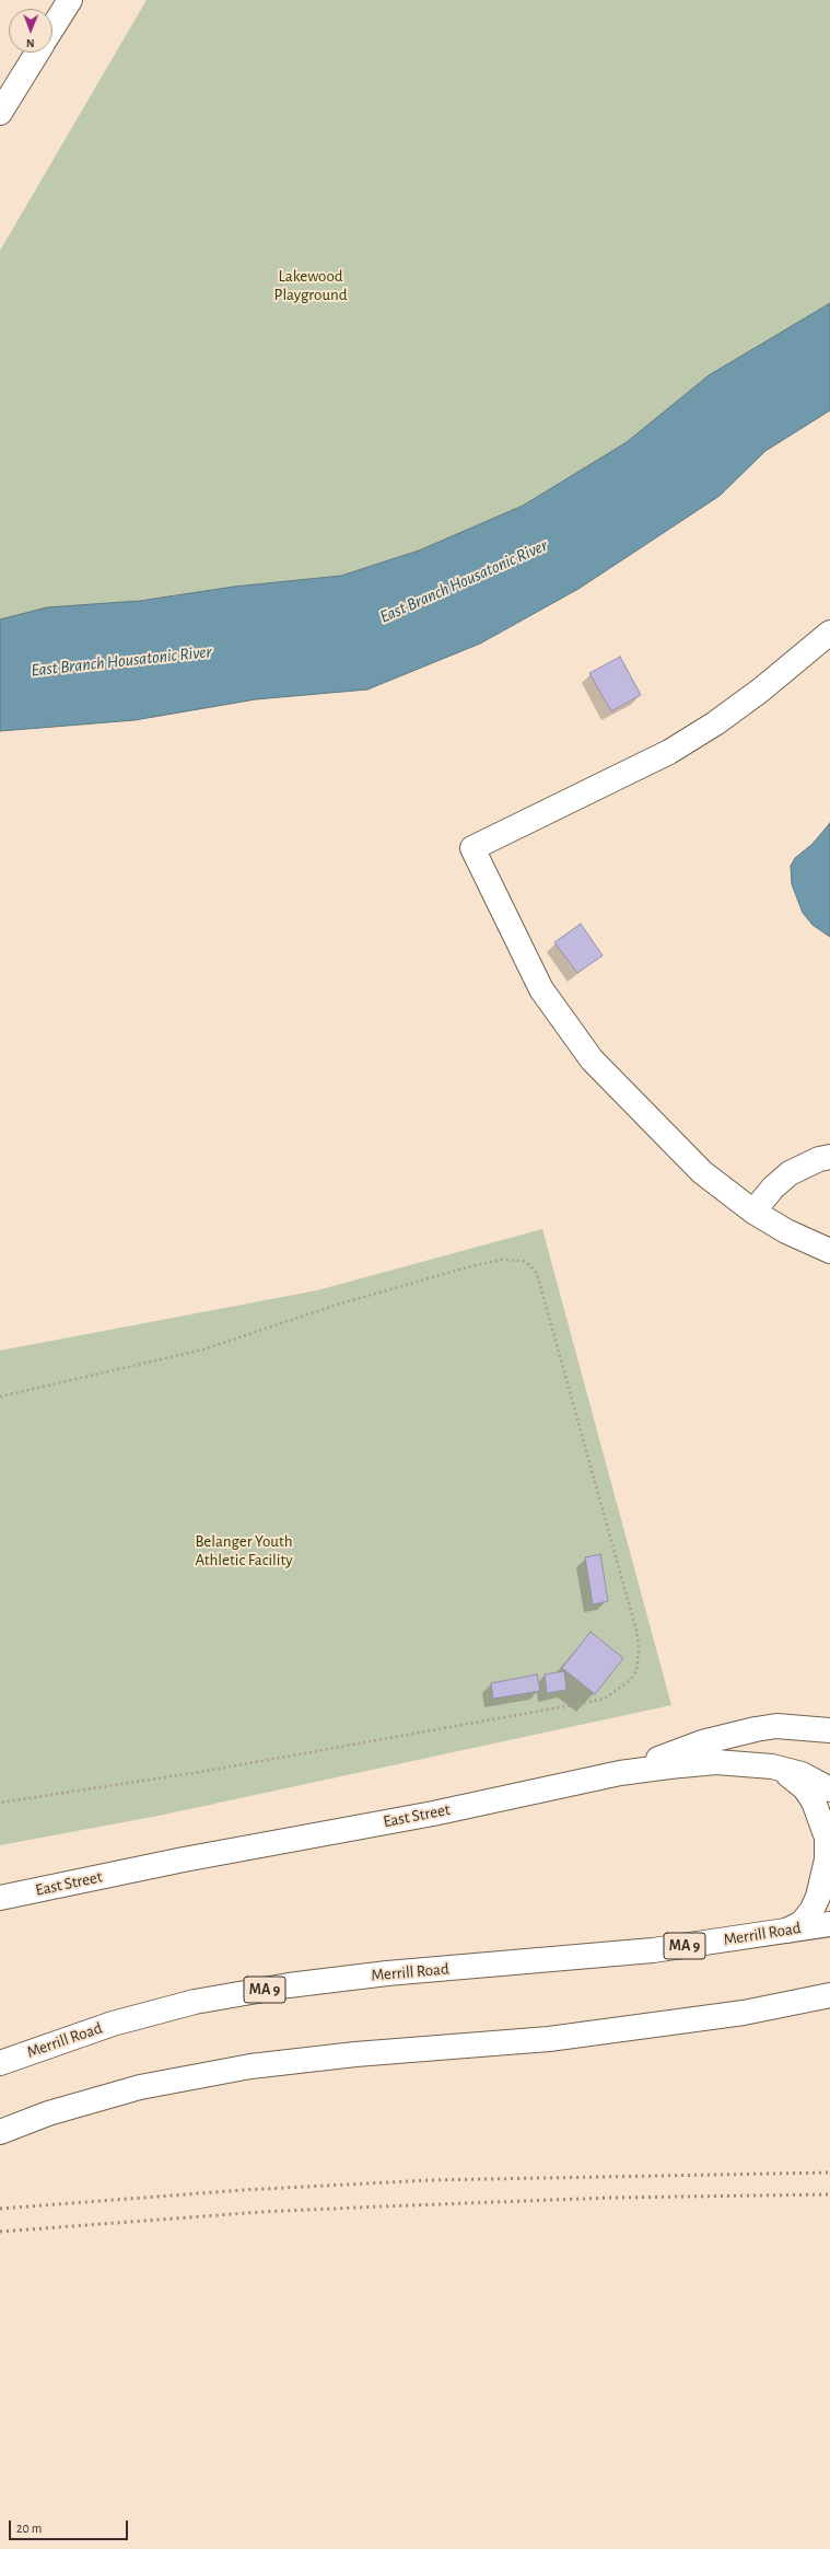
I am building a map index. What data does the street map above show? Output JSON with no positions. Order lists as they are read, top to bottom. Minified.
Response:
{"streets":{"main road":["East Street","Merrill Road","MA 9"]},"water":["East Branch Housatonic River"],"parks":["Lakewood Playground","Belanger Youth Athletic Facility"],"scale_bar":"20 m","north":"bottom"}
